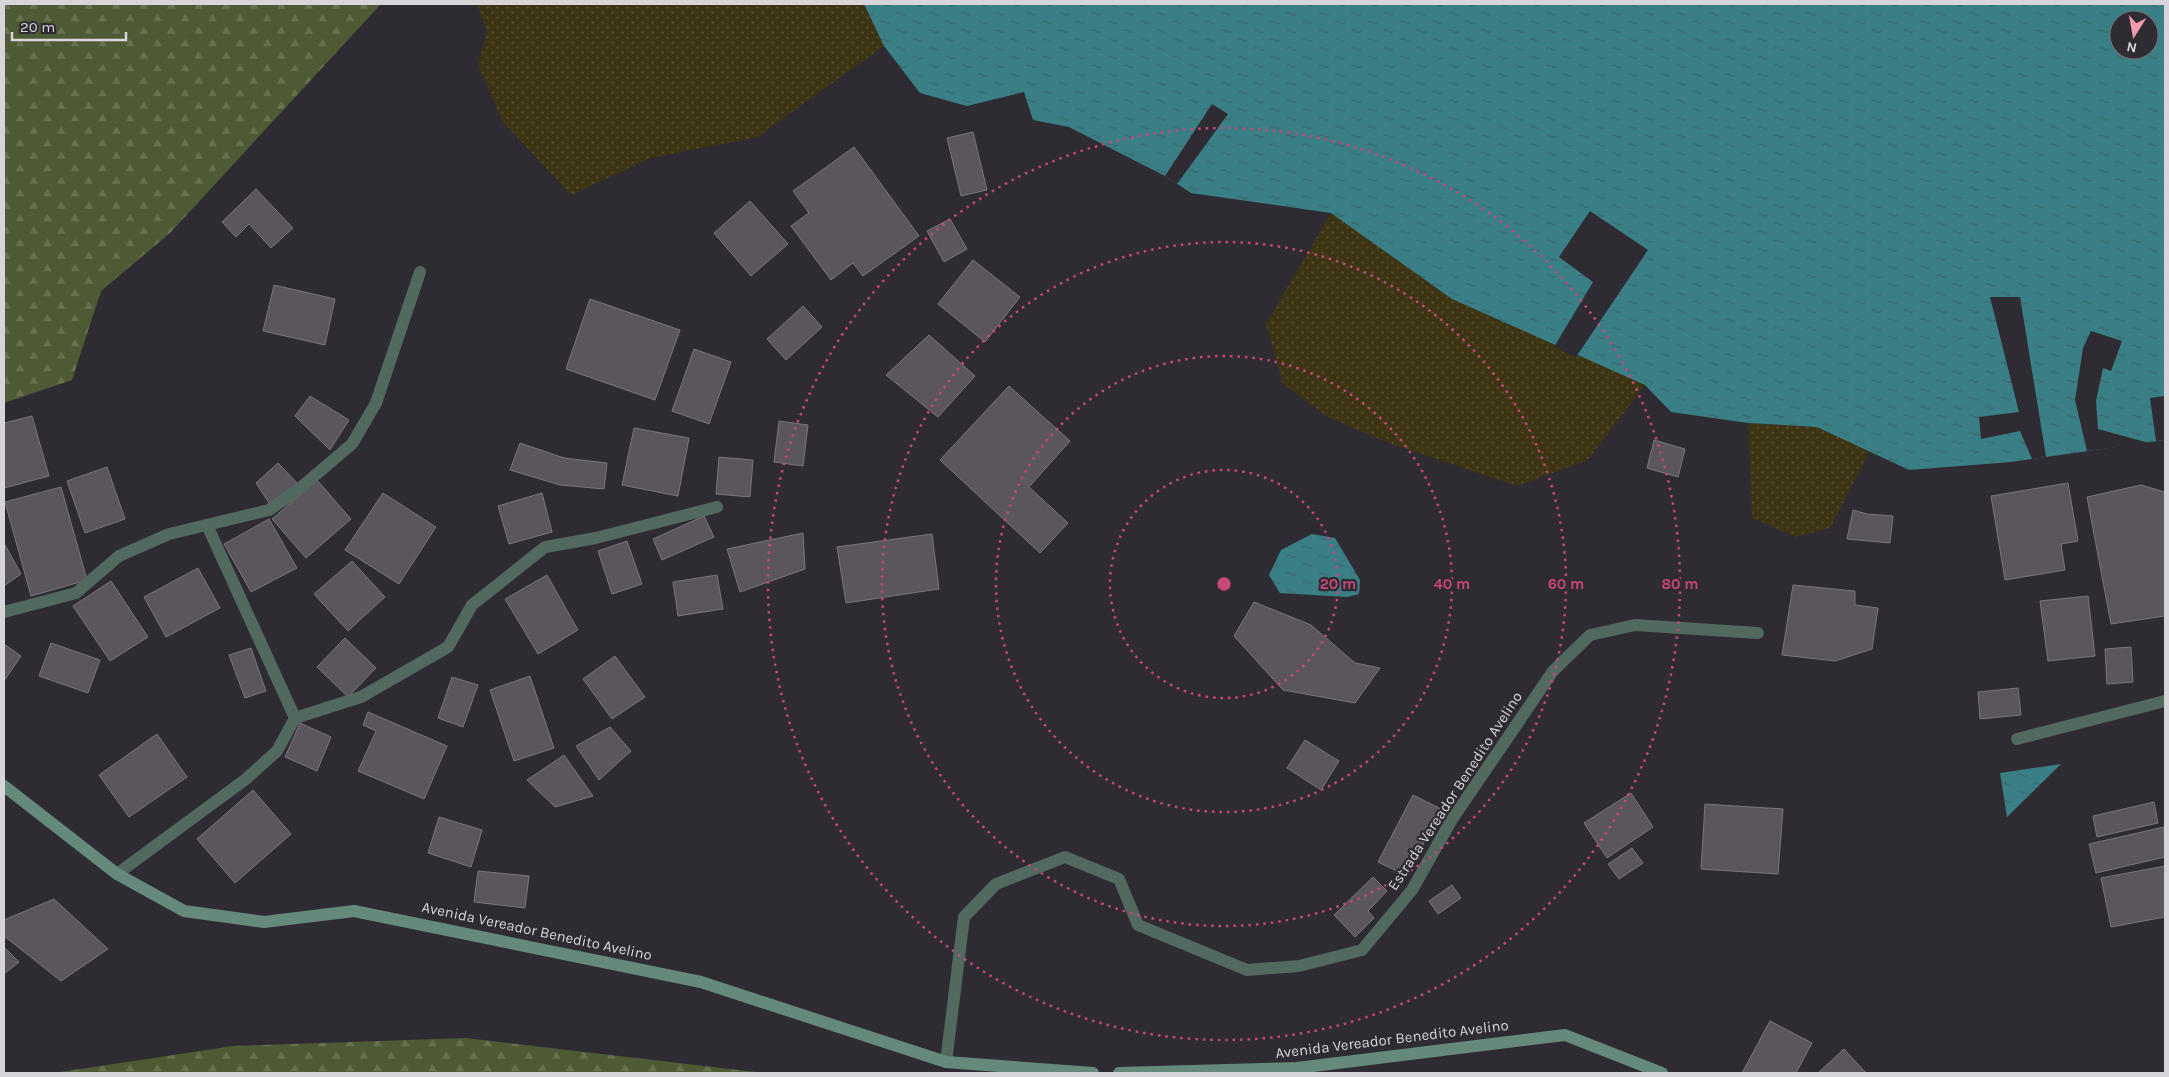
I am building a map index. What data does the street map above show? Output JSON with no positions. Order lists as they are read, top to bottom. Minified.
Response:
{"streets":{"main road":["Avenida Vereador Benedito Avelino"],"street":["Estrada Vereador Benedito Avelino"]},"crossings":[["Estrada Vereador Benedito Avelino","Avenida Vereador Benedito Avelino"]],"scale_bar":"20 m","north":"bottom","rings":["20 m","40 m","60 m","80 m"]}
